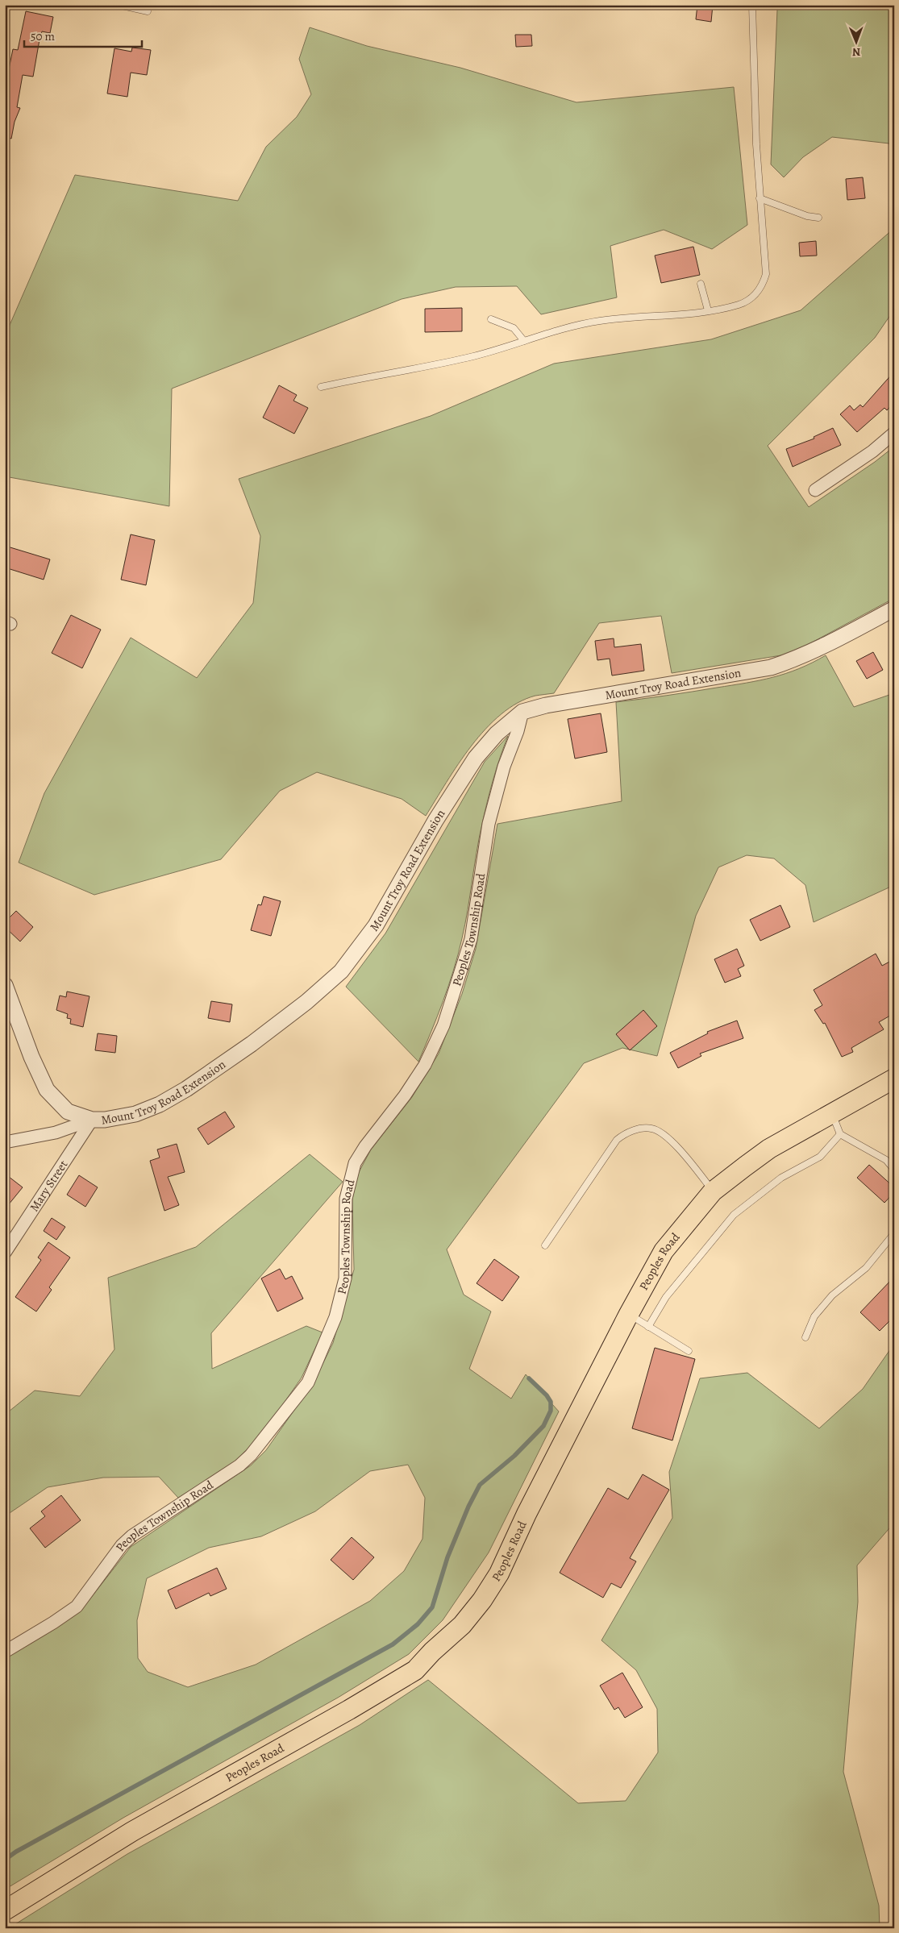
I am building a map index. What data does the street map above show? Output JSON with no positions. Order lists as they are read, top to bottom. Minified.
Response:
{"streets":{"main road":["Peoples Road"],"street":["Mount Troy Road Extension","Peoples Township Road","Mary Street"]},"crossings":[["Mount Troy Road Extension","Peoples Township Road"],["Mount Troy Road Extension","Mary Street"]],"scale_bar":"50 m","north":"bottom"}
